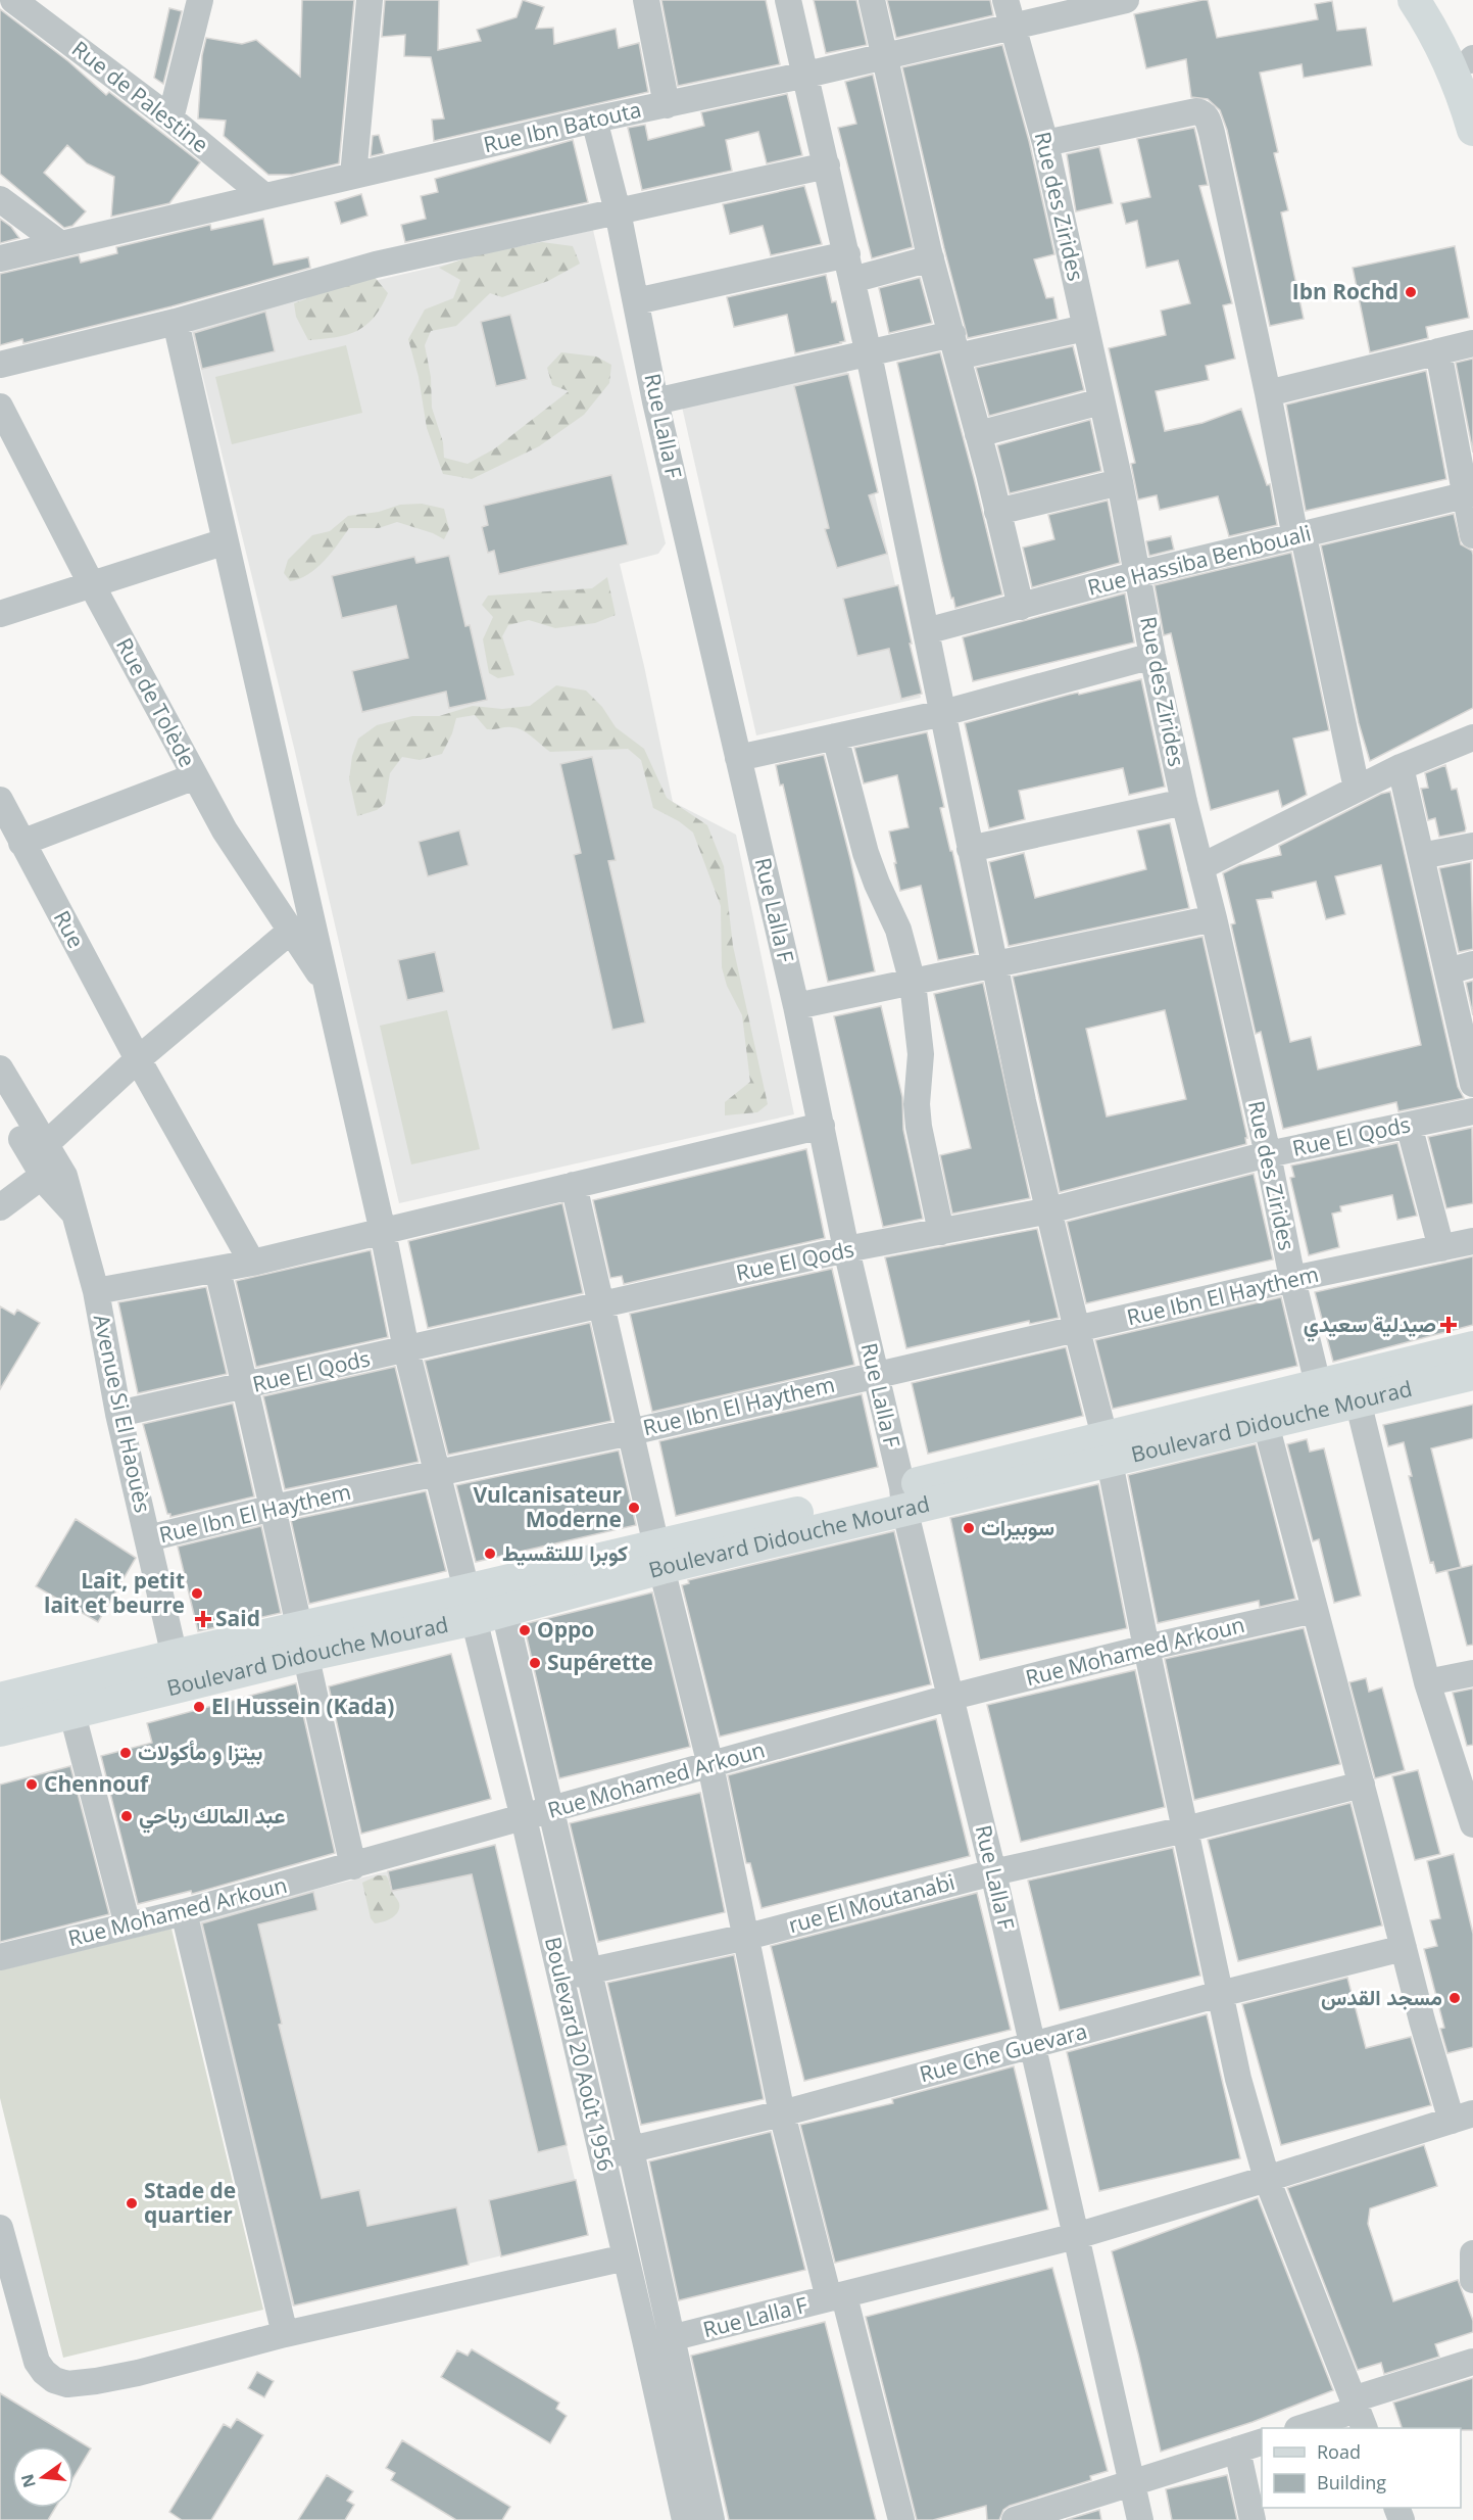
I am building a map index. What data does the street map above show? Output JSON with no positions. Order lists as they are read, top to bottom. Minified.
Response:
{"streets":{"main road":["Boulevard Didouche Mourad"],"street":["Rue de Palestine","Rue Ibn Batouta","Rue des Zirides","Rue Lalla F","Rue Hassiba Benbouali","Rue de Tolède","Rue","Rue El Qods","Rue Ibn El Haythem","Avenue Si El Haouès","Rue Mohamed Arkoun","rue El Moutanabi","Rue Che Guevara","Boulevard 20 Août 1956"]},"crossings":[["Rue de Palestine","Rue Ibn Batouta"],["Rue Ibn Batouta","Rue des Zirides"],["Rue Ibn Batouta","Rue Lalla F"],["Rue des Zirides","Rue Hassiba Benbouali"],["Rue des Zirides","Rue El Qods"],["Rue des Zirides","Rue Ibn El Haythem"],["Rue des Zirides","Boulevard Didouche Mourad"],["Rue Lalla F","Rue El Qods"],["Rue Lalla F","Rue Ibn El Haythem"],["Rue Lalla F","Boulevard Didouche Mourad"],["Rue Lalla F","Rue Mohamed Arkoun"],["Rue Lalla F","rue El Moutanabi"],["Rue Lalla F","Rue Che Guevara"],["Rue Lalla F","Boulevard 20 Août 1956"],["Rue de Tolède","Boulevard 20 Août 1956"],["Rue El Qods","Avenue Si El Haouès"],["Rue El Qods","Boulevard 20 Août 1956"],["Rue Ibn El Haythem","Avenue Si El Haouès"],["Rue Ibn El Haythem","Boulevard 20 Août 1956"],["Avenue Si El Haouès","Boulevard Didouche Mourad"],["Boulevard Didouche Mourad","Boulevard 20 Août 1956"],["Rue Mohamed Arkoun","Boulevard 20 Août 1956"],["rue El Moutanabi","Boulevard 20 Août 1956"],["Rue Che Guevara","Boulevard 20 Août 1956"]],"places":{"other":["Ibn Rochd","Vulcanisateur Moderne","سوبيرات","كوبرا لللتقسيط","Lait, petit lait et beurre","Oppo","Supérette","El Hussein (Kada)","بيتزا و مأكولات","Chennouf","عبد المالك رباحي","مسجد القدس","Stade de quartier"],"health":["صيدلية سعيدي","Said"]},"legend":["Road","Building"],"north":"left"}
